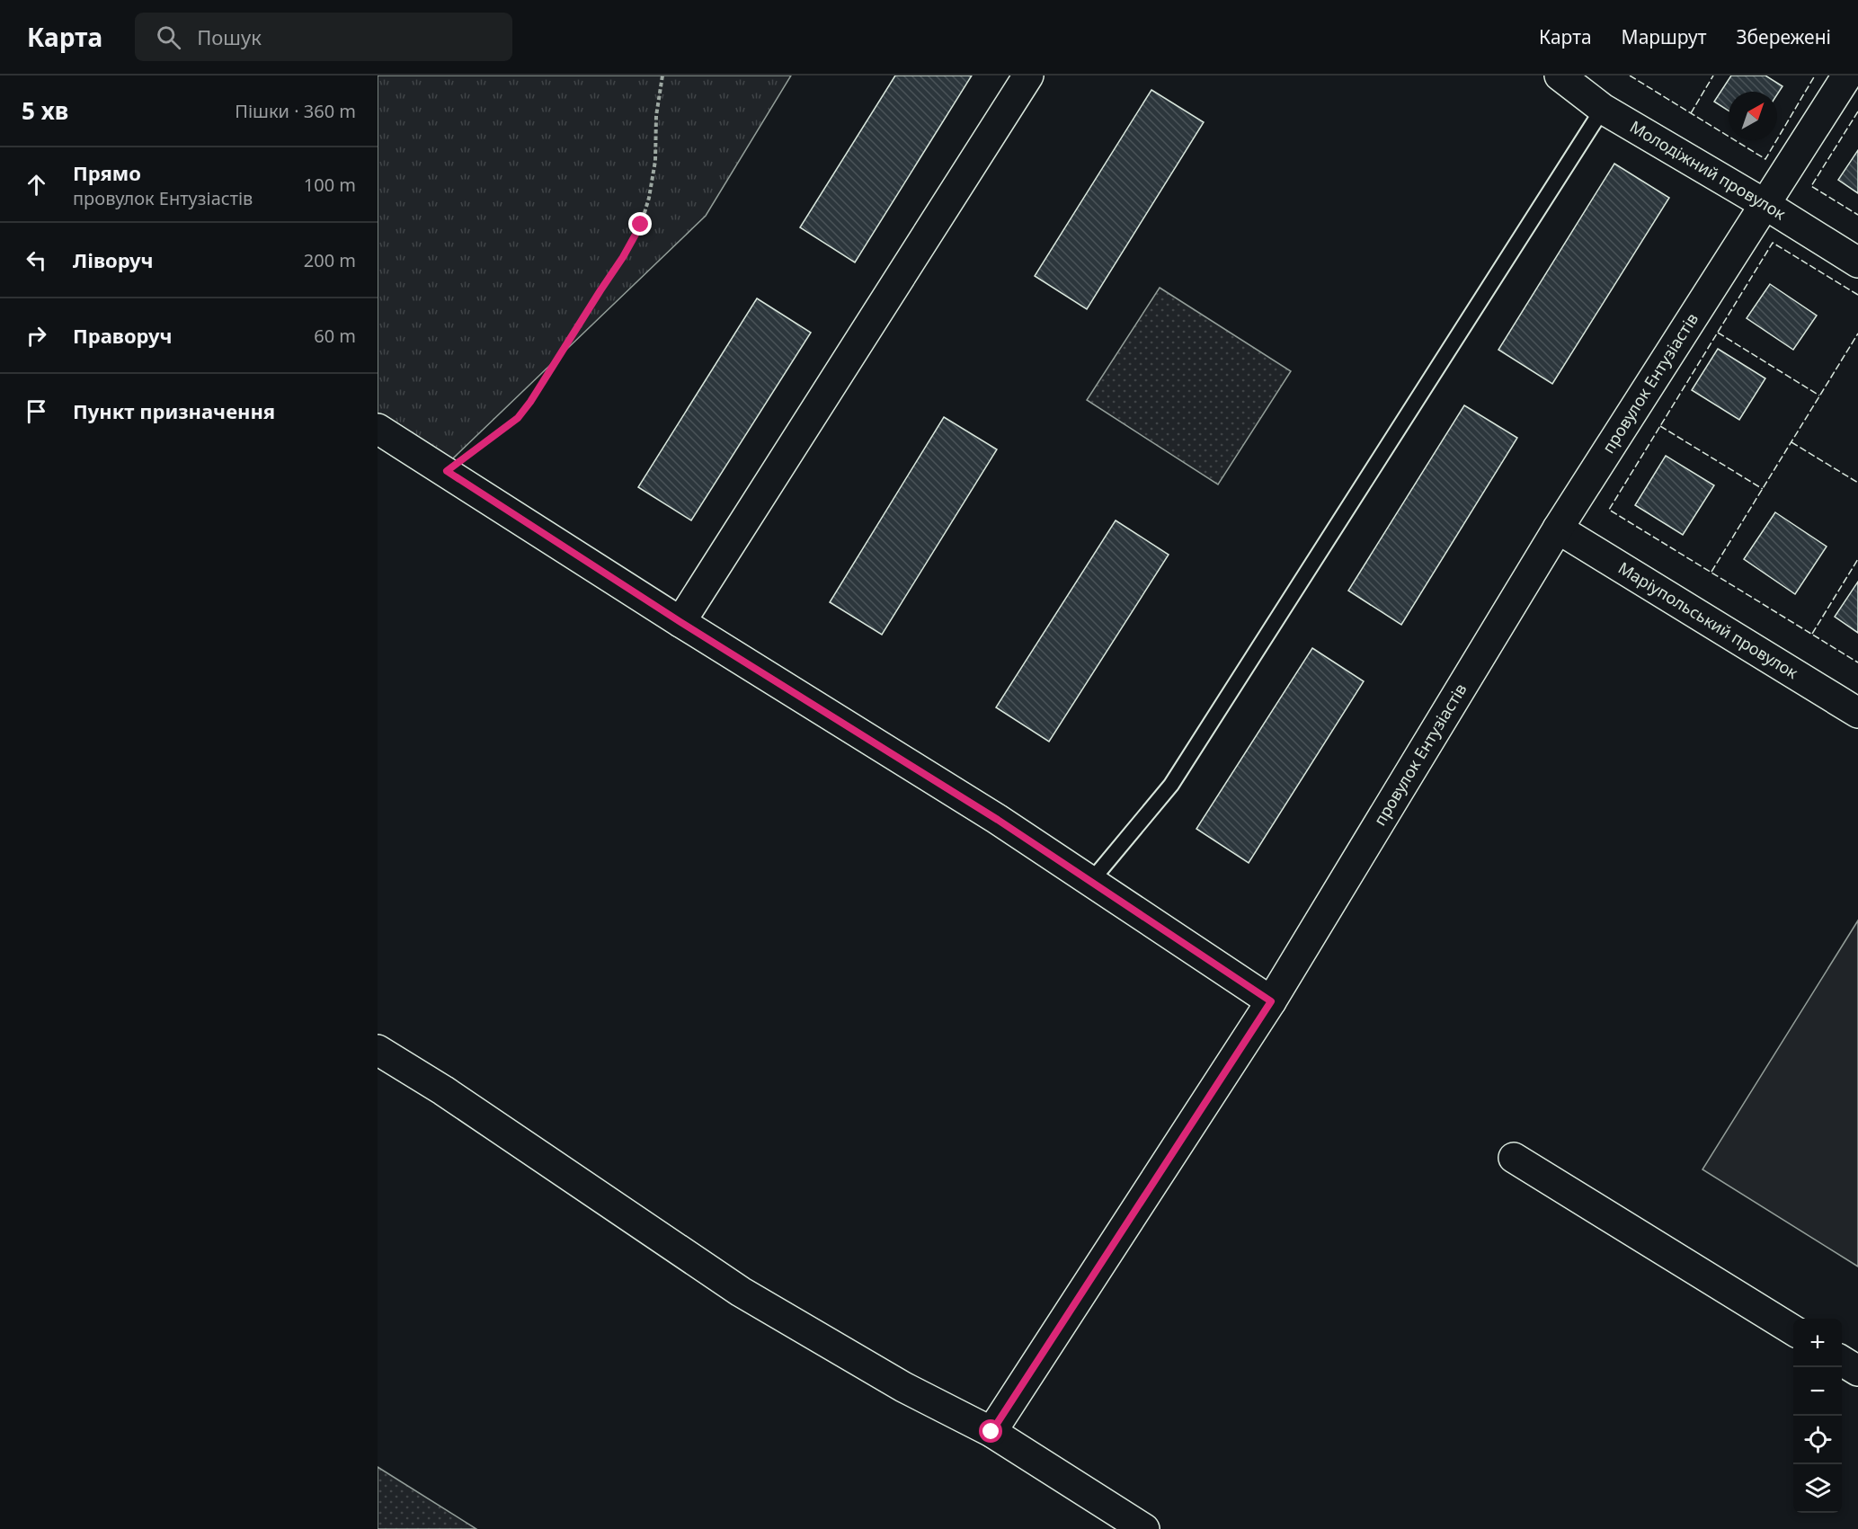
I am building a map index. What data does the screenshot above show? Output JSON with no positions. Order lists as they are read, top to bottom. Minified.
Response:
{"streets":{"street":["Молодіжний провулок","провулок Ентузіастів","Маріупольський провулок"]},"crossings":[["Молодіжний провулок","провулок Ентузіастів"],["провулок Ентузіастів","Маріупольський провулок"]],"north":"top right","page":{"header":"Карта","search":"Пошук","nav":["Карта","Маршрут","Збережені"],"heading":["5 хв","Пішки · 360 m"],"list":[["Прямо","провулок Ентузіастів","100 m"],["Ліворуч","200 m"],["Праворуч","60 m"],"Пункт призначення"],"map_buttons":["+","−"]}}
